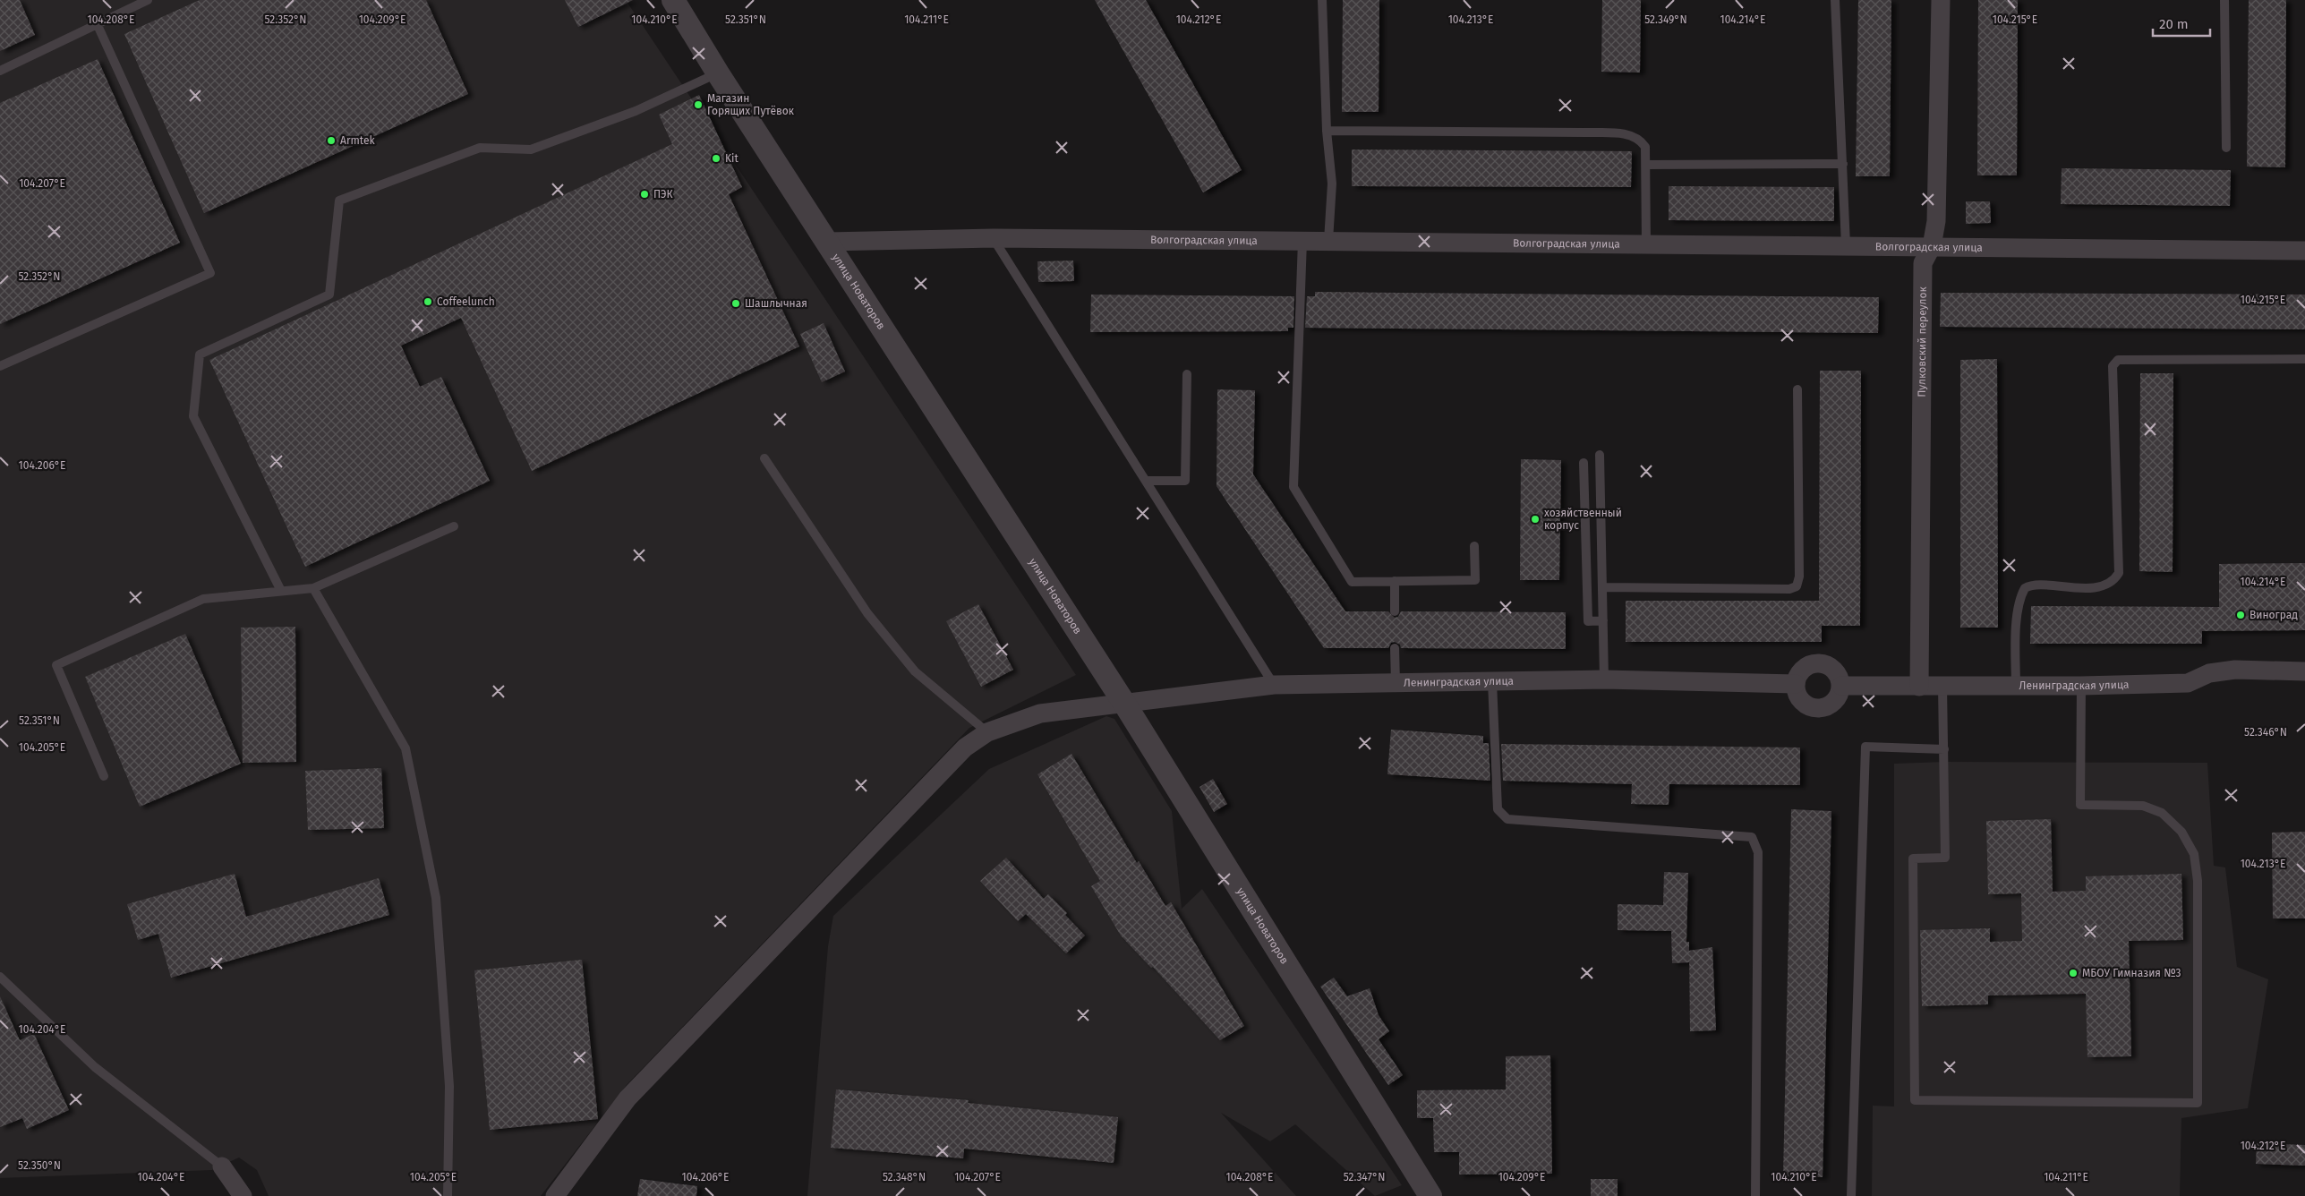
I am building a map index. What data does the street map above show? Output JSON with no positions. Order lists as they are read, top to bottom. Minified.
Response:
{"streets":{"street":["Волгоградская улица","улица Новаторов","Пулковский переулок","Ленинградская улица"]},"crossings":[["Волгоградская улица","улица Новаторов"],["Волгоградская улица","Пулковский переулок"],["улица Новаторов","Ленинградская улица"],["Пулковский переулок","Ленинградская улица"]],"places":["Магазин Горящих Путёвок","Armtek","Kit","ПЭК","Coffeelunch","Шашлычная","хозяйственный корпус","Виноград","МБОУ Гимназия №3"],"scale_bar":"20 m","coordinates":["52.352°N","52.351°N","52.349°N","104.210°E","104.213°E","104.214°E","104.208°E","104.209°E","104.211°E","104.212°E","104.215°E","104.207°E","104.206°E","52.346°N","104.205°E","104.204°E","52.350°N","52.348°N","52.347°N"]}
